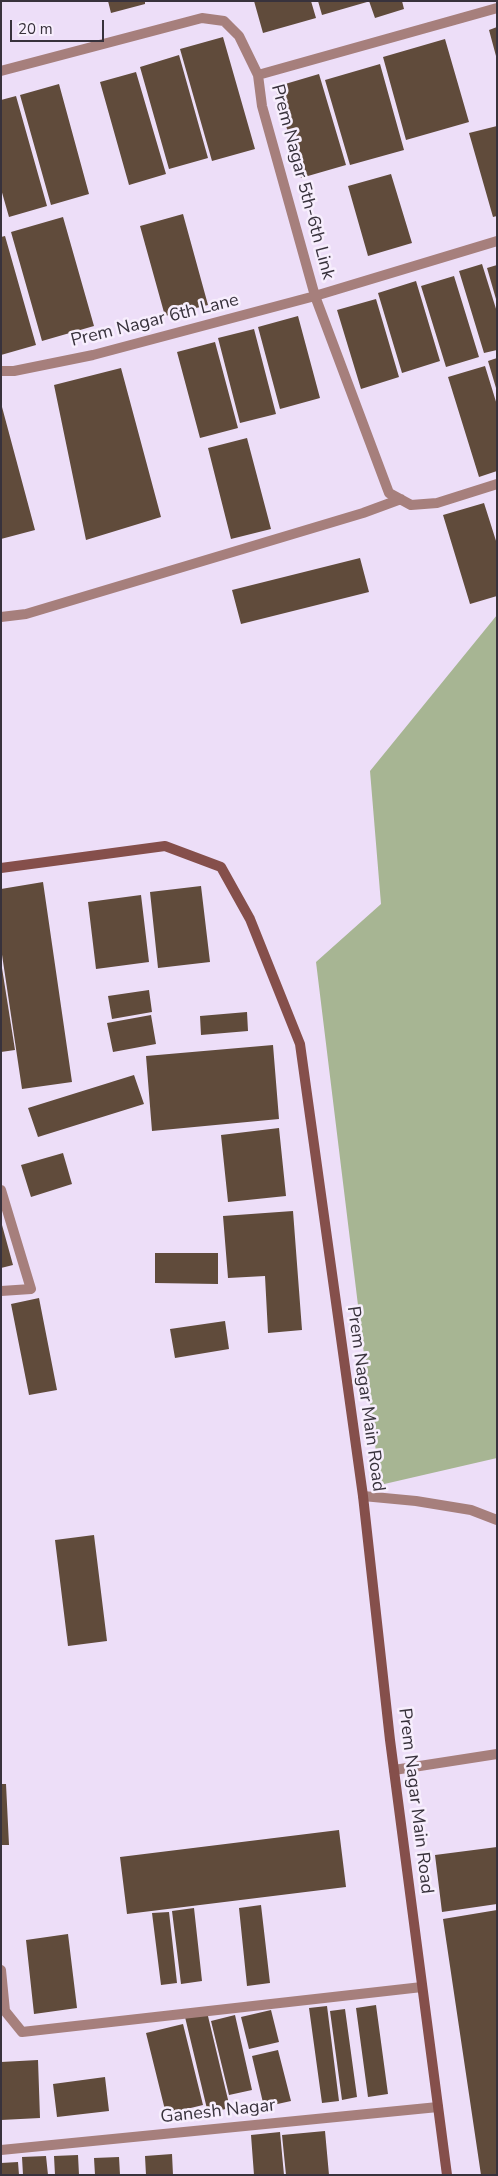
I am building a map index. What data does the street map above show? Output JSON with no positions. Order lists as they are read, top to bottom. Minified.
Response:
{"streets":{"street":["Prem Nagar 5th-6th Link","Prem Nagar 6th Lane","Prem Nagar Main Road","Ganesh Nagar"]},"crossings":[["Prem Nagar 5th-6th Link","Prem Nagar 6th Lane"],["Prem Nagar Main Road","Ganesh Nagar"]],"scale_bar":"20 m"}
